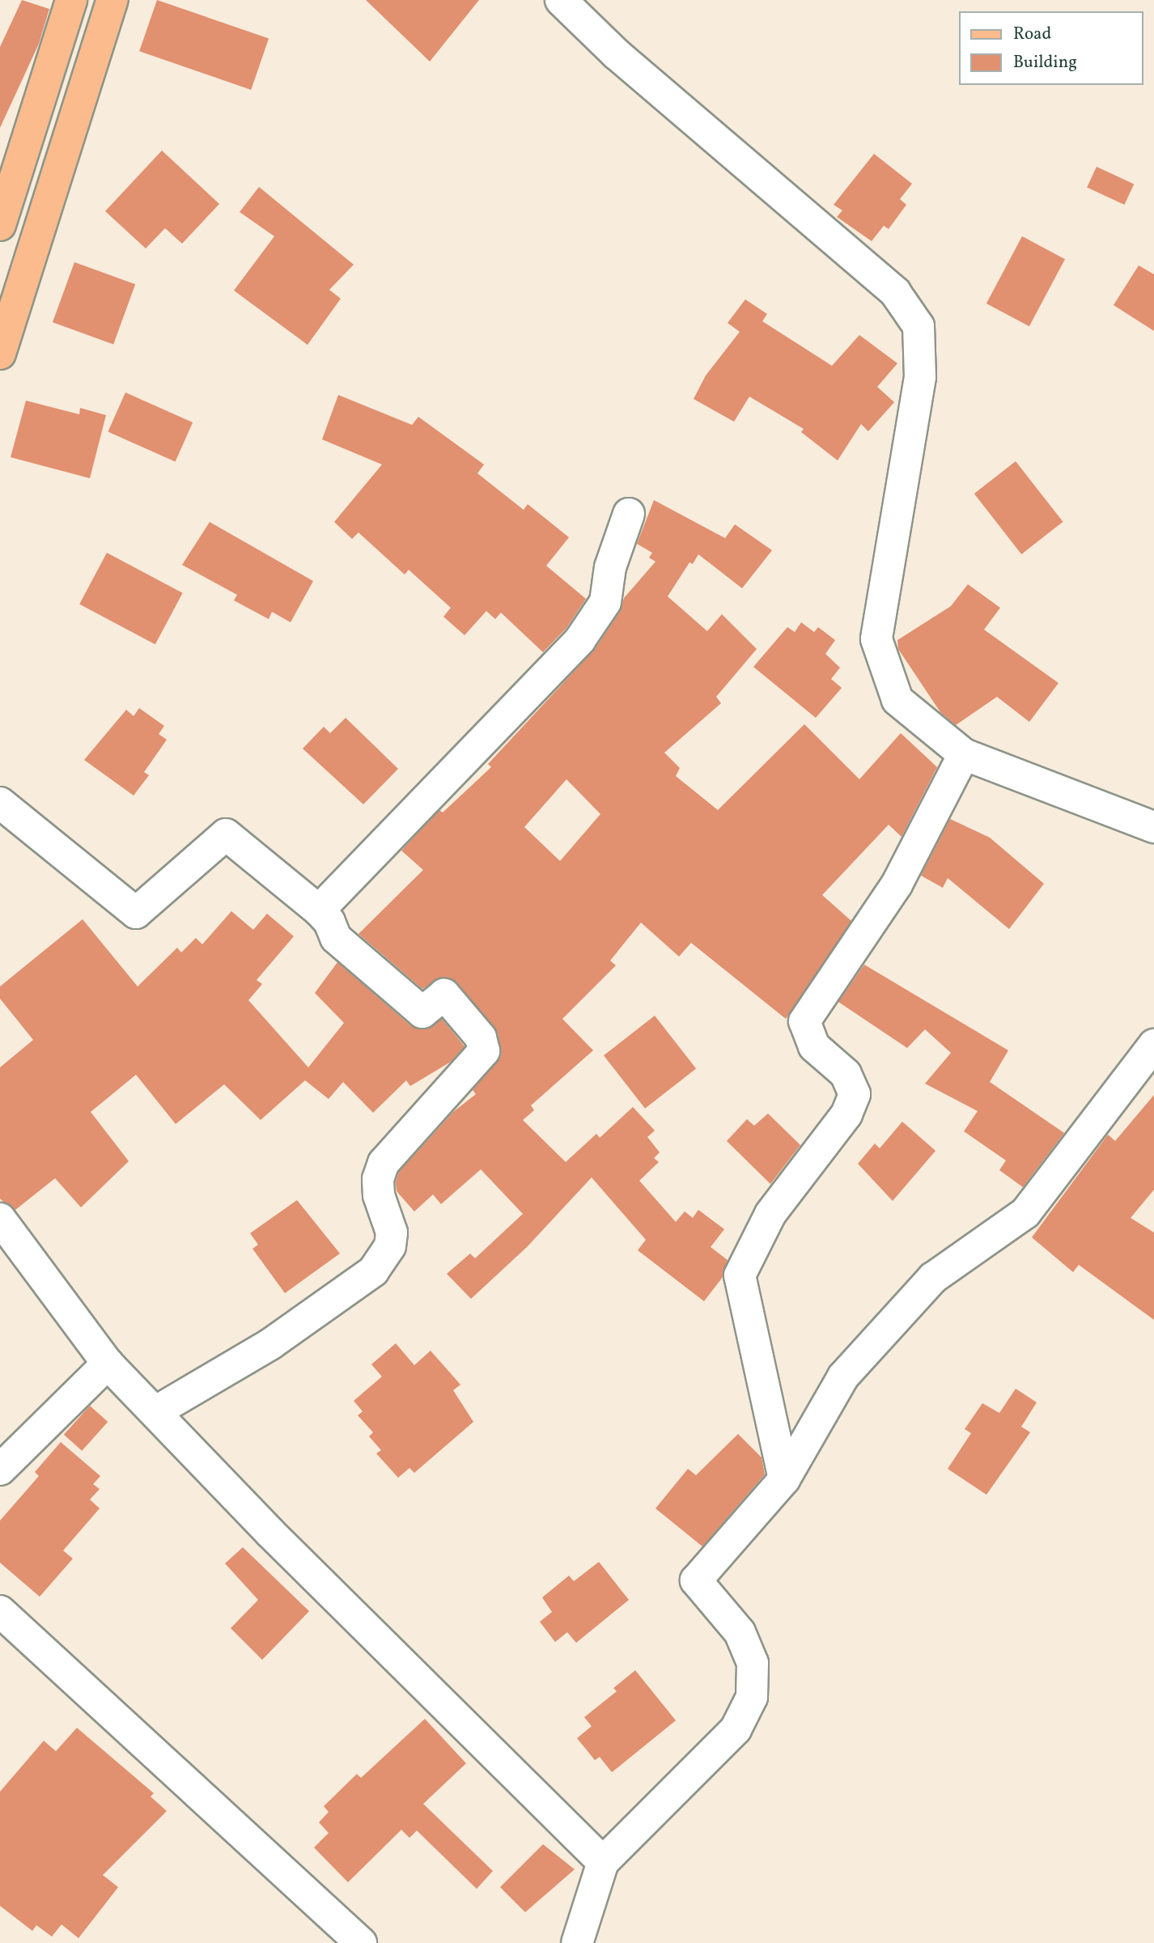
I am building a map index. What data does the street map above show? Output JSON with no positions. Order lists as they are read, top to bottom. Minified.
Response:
{"legend":["Road","Building"]}
